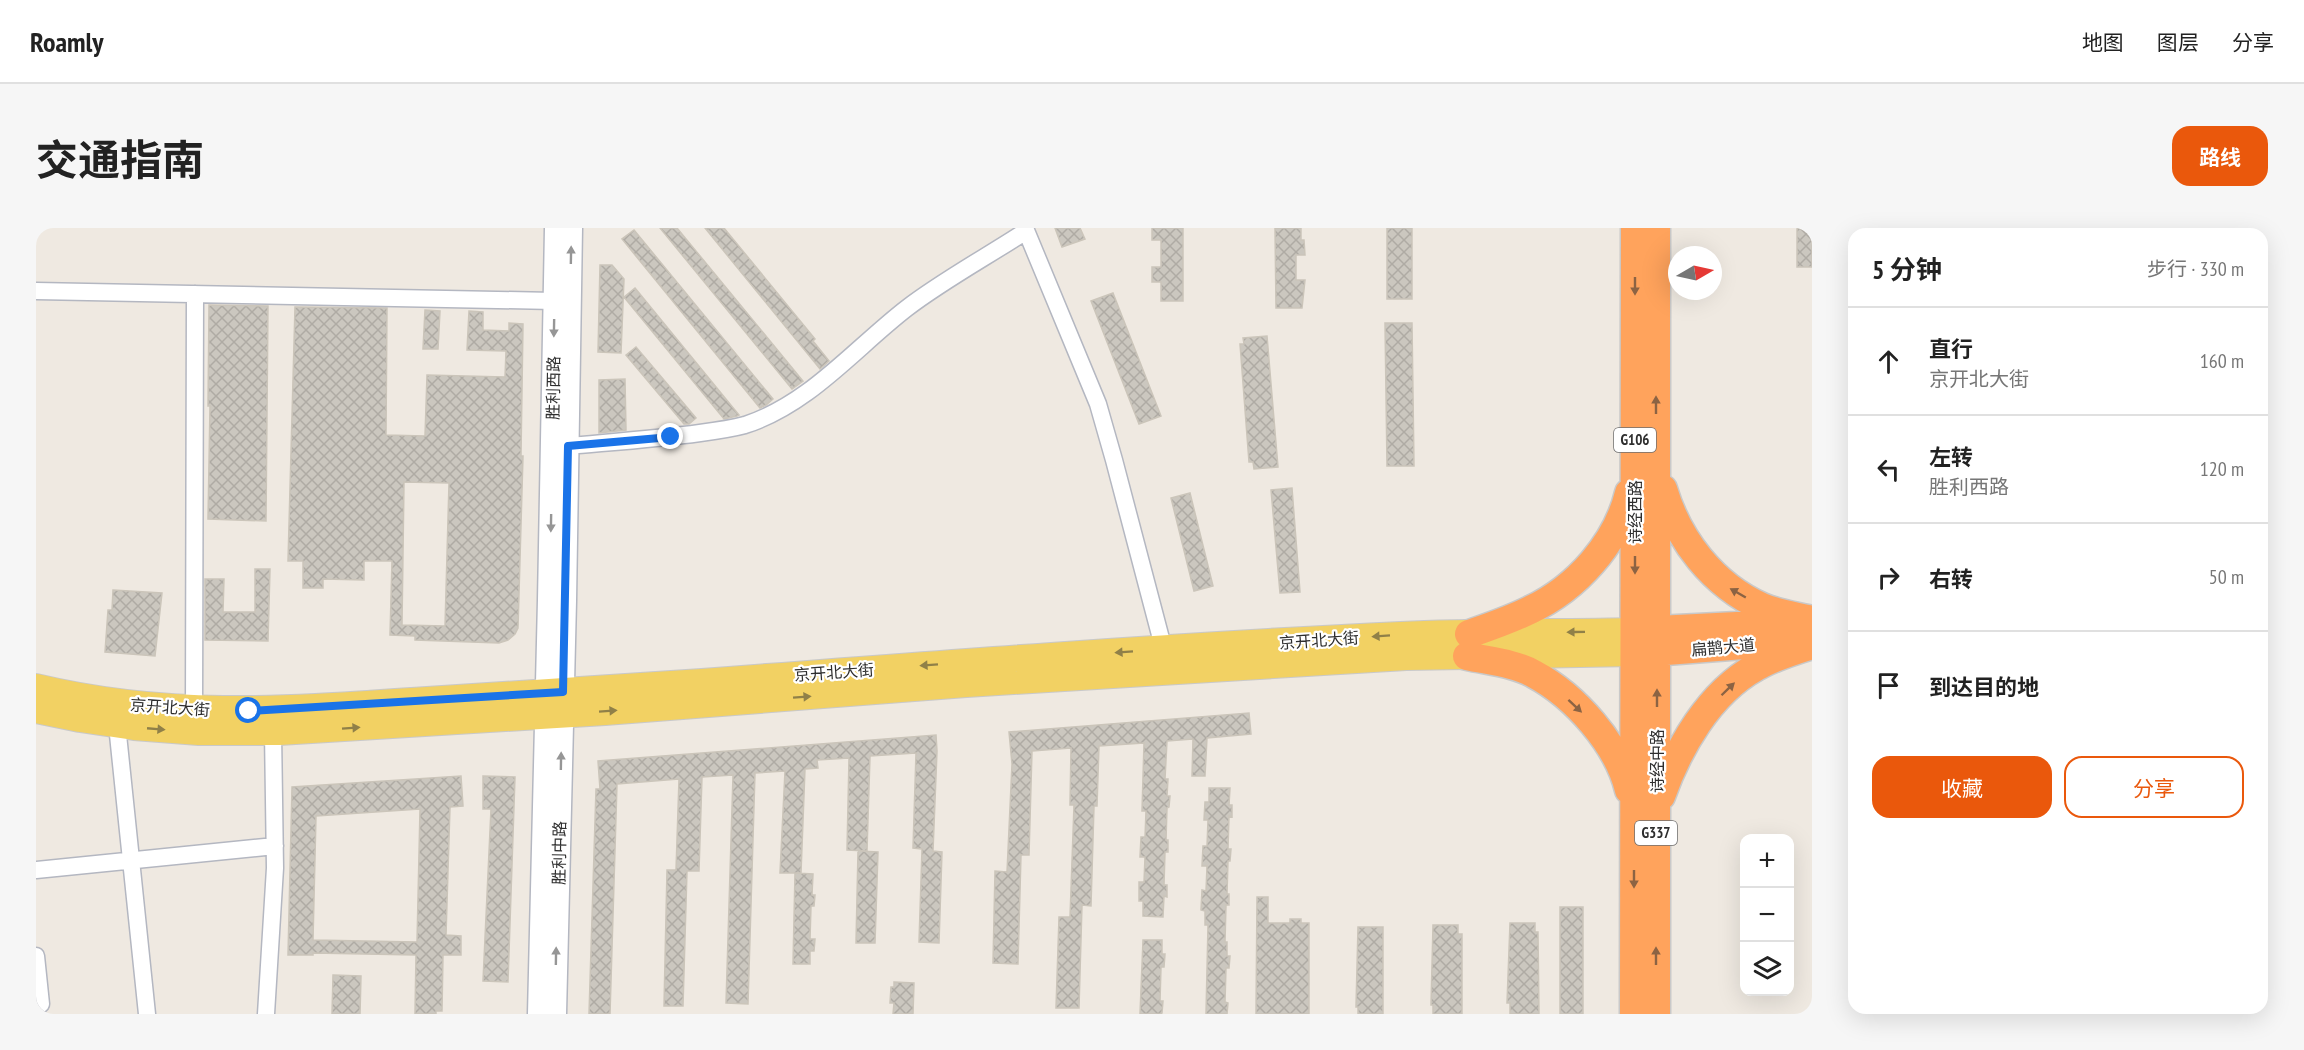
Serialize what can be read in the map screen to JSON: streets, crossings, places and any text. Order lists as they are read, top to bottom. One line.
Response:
{"streets":{"highway":["G106","诗经西路","扁鹊大道","诗经中路","G337"],"main road":["京开北大街"],"street":["胜利西路","胜利中路"]},"crossings":[["胜利西路","京开北大街"],["胜利西路","胜利中路"],["诗经西路","京开北大街"],["诗经西路","扁鹊大道"],["诗经西路","诗经中路"],["京开北大街","扁鹊大道"],["京开北大街","诗经中路"],["京开北大街","胜利中路"],["扁鹊大道","诗经中路"]],"north":"right","page":{"header":"Roamly","nav":["地图","图层","分享"],"title":"交通指南","buttons":["路线",["收藏","分享"]],"heading":["5 分钟","步行 · 330 m"],"list":[["直行","京开北大街","160 m"],["左转","胜利西路","120 m"],["右转","50 m"],"到达目的地"],"map_buttons":["+","−"]}}
